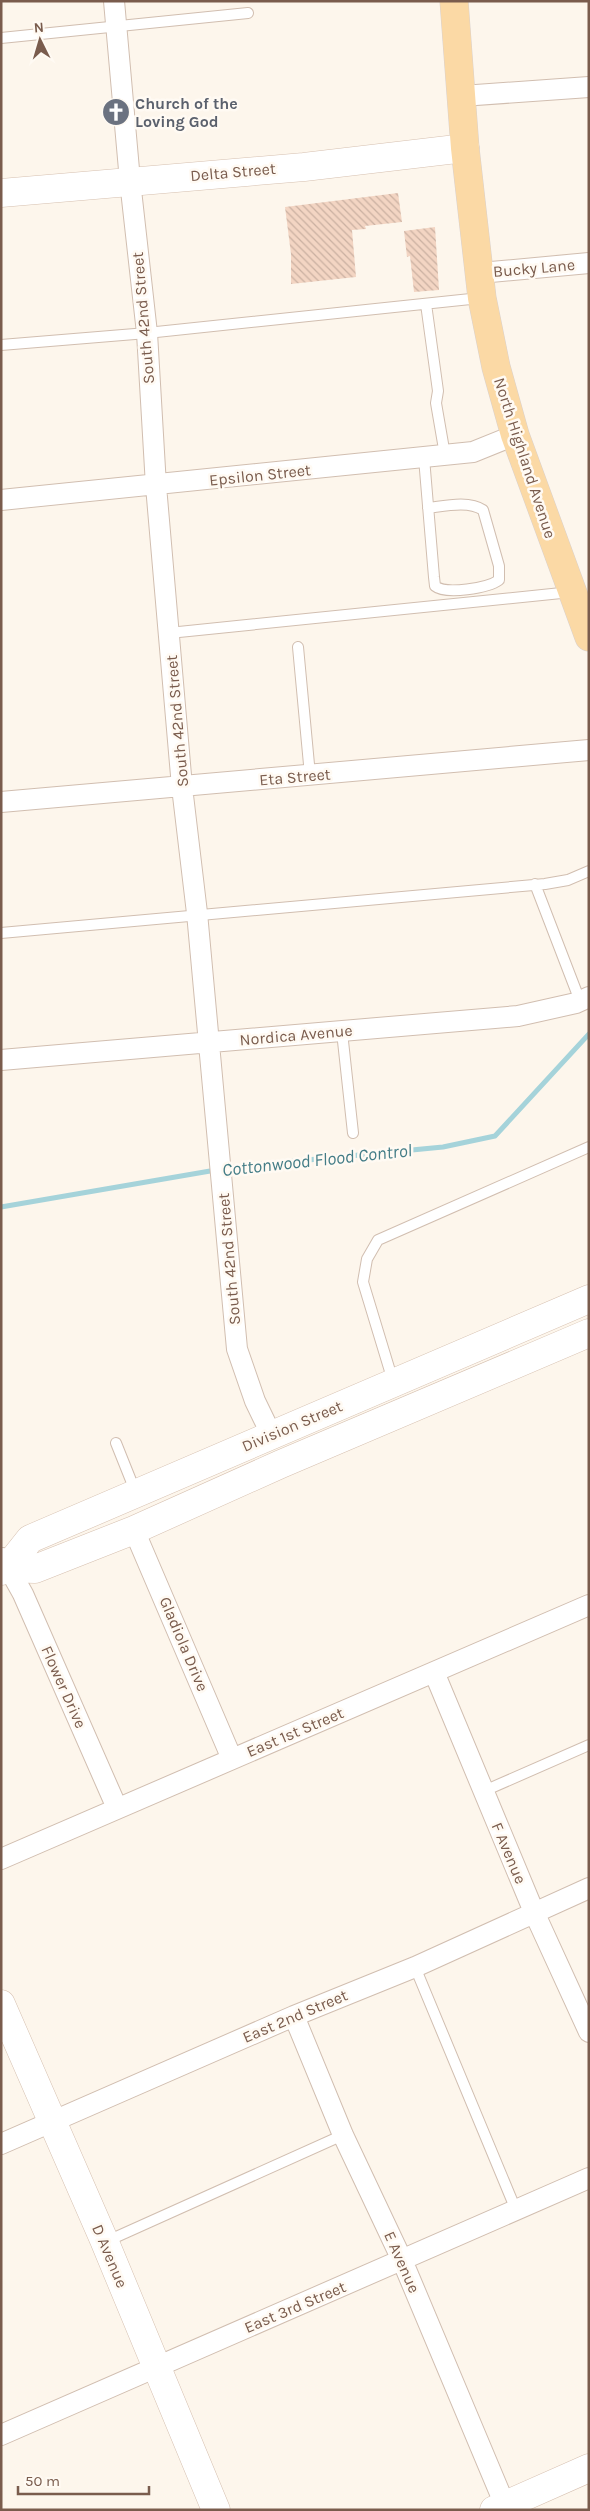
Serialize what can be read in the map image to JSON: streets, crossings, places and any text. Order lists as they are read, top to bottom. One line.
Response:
{"streets":{"main road":["Delta Street","North Highland Avenue","Division Street","D Avenue"],"street":["Bucky Lane","South 42nd Street","Epsilon Street","Eta Street","Nordica Avenue","Gladiola Drive","Flower Drive","East 1st Street","F Avenue","East 2nd Street","E Avenue","East 3rd Street"]},"crossings":[["Delta Street","South 42nd Street"],["Delta Street","North Highland Avenue"],["Bucky Lane","North Highland Avenue"],["South 42nd Street","Epsilon Street"],["South 42nd Street","Eta Street"],["South 42nd Street","Nordica Avenue"],["South 42nd Street","Division Street"],["North Highland Avenue","Epsilon Street"],["Division Street","Gladiola Drive"],["Division Street","Flower Drive"],["Gladiola Drive","East 1st Street"],["Flower Drive","East 1st Street"],["East 1st Street","F Avenue"],["F Avenue","East 2nd Street"],["East 2nd Street","D Avenue"],["East 2nd Street","E Avenue"],["D Avenue","East 3rd Street"],["E Avenue","East 3rd Street"]],"water":["Cottonwood Flood Control"],"places":{"church":["Church of the Loving God"]},"scale_bar":"50 m","north":"top"}
